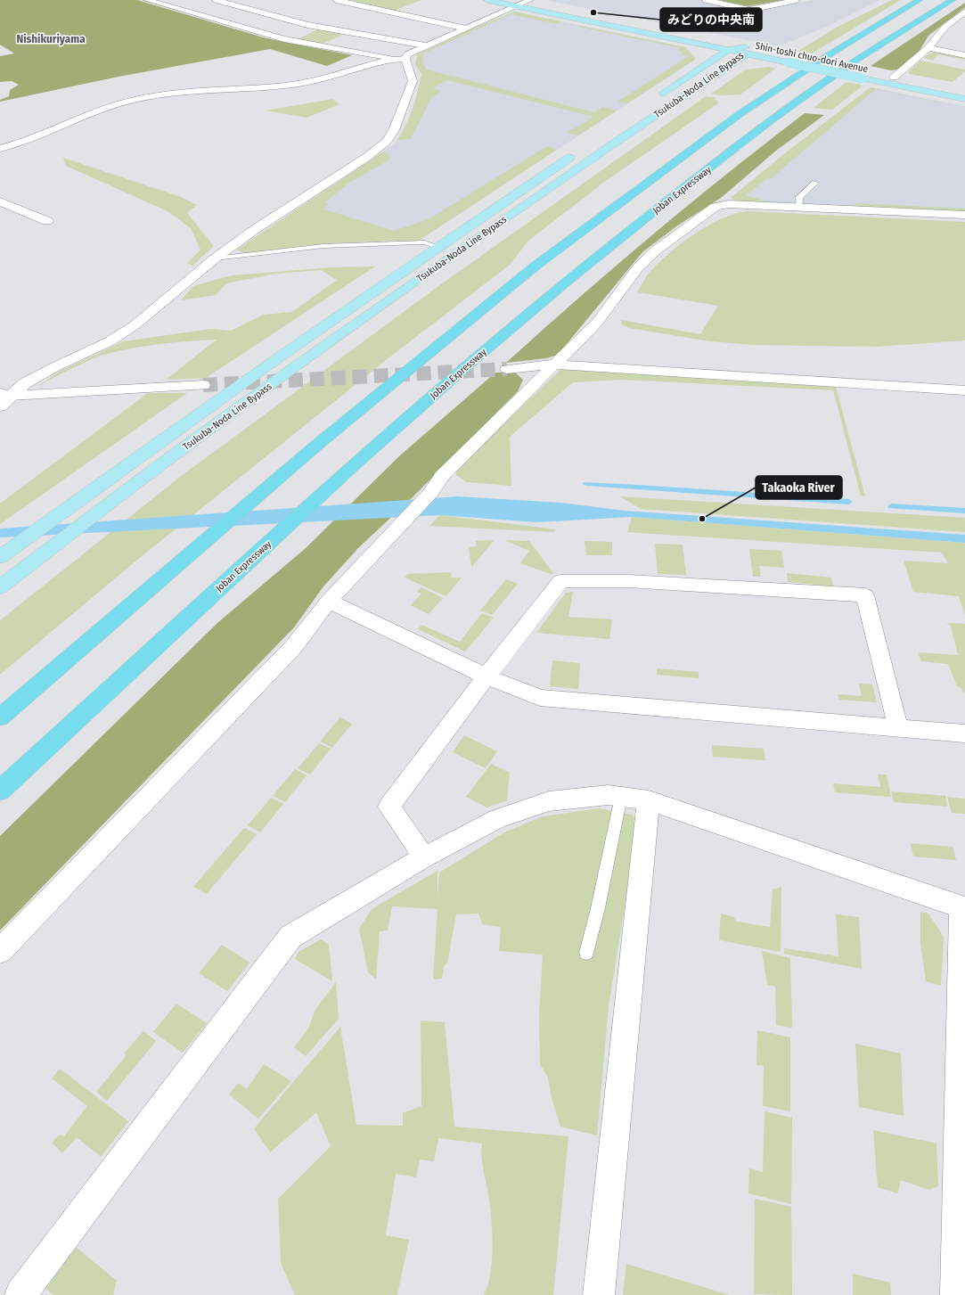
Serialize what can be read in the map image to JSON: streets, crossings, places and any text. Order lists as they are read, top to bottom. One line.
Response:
{"streets":{"highway":["Joban Expressway"],"main road":["Shin-toshi chuo-dori Avenue","Tsukuba-Noda Line Bypass"]},"crossings":[["Shin-toshi chuo-dori Avenue","Tsukuba-Noda Line Bypass"]],"districts":["Nishikuriyama"],"places":["みどりの中央南","Takaoka River"]}
